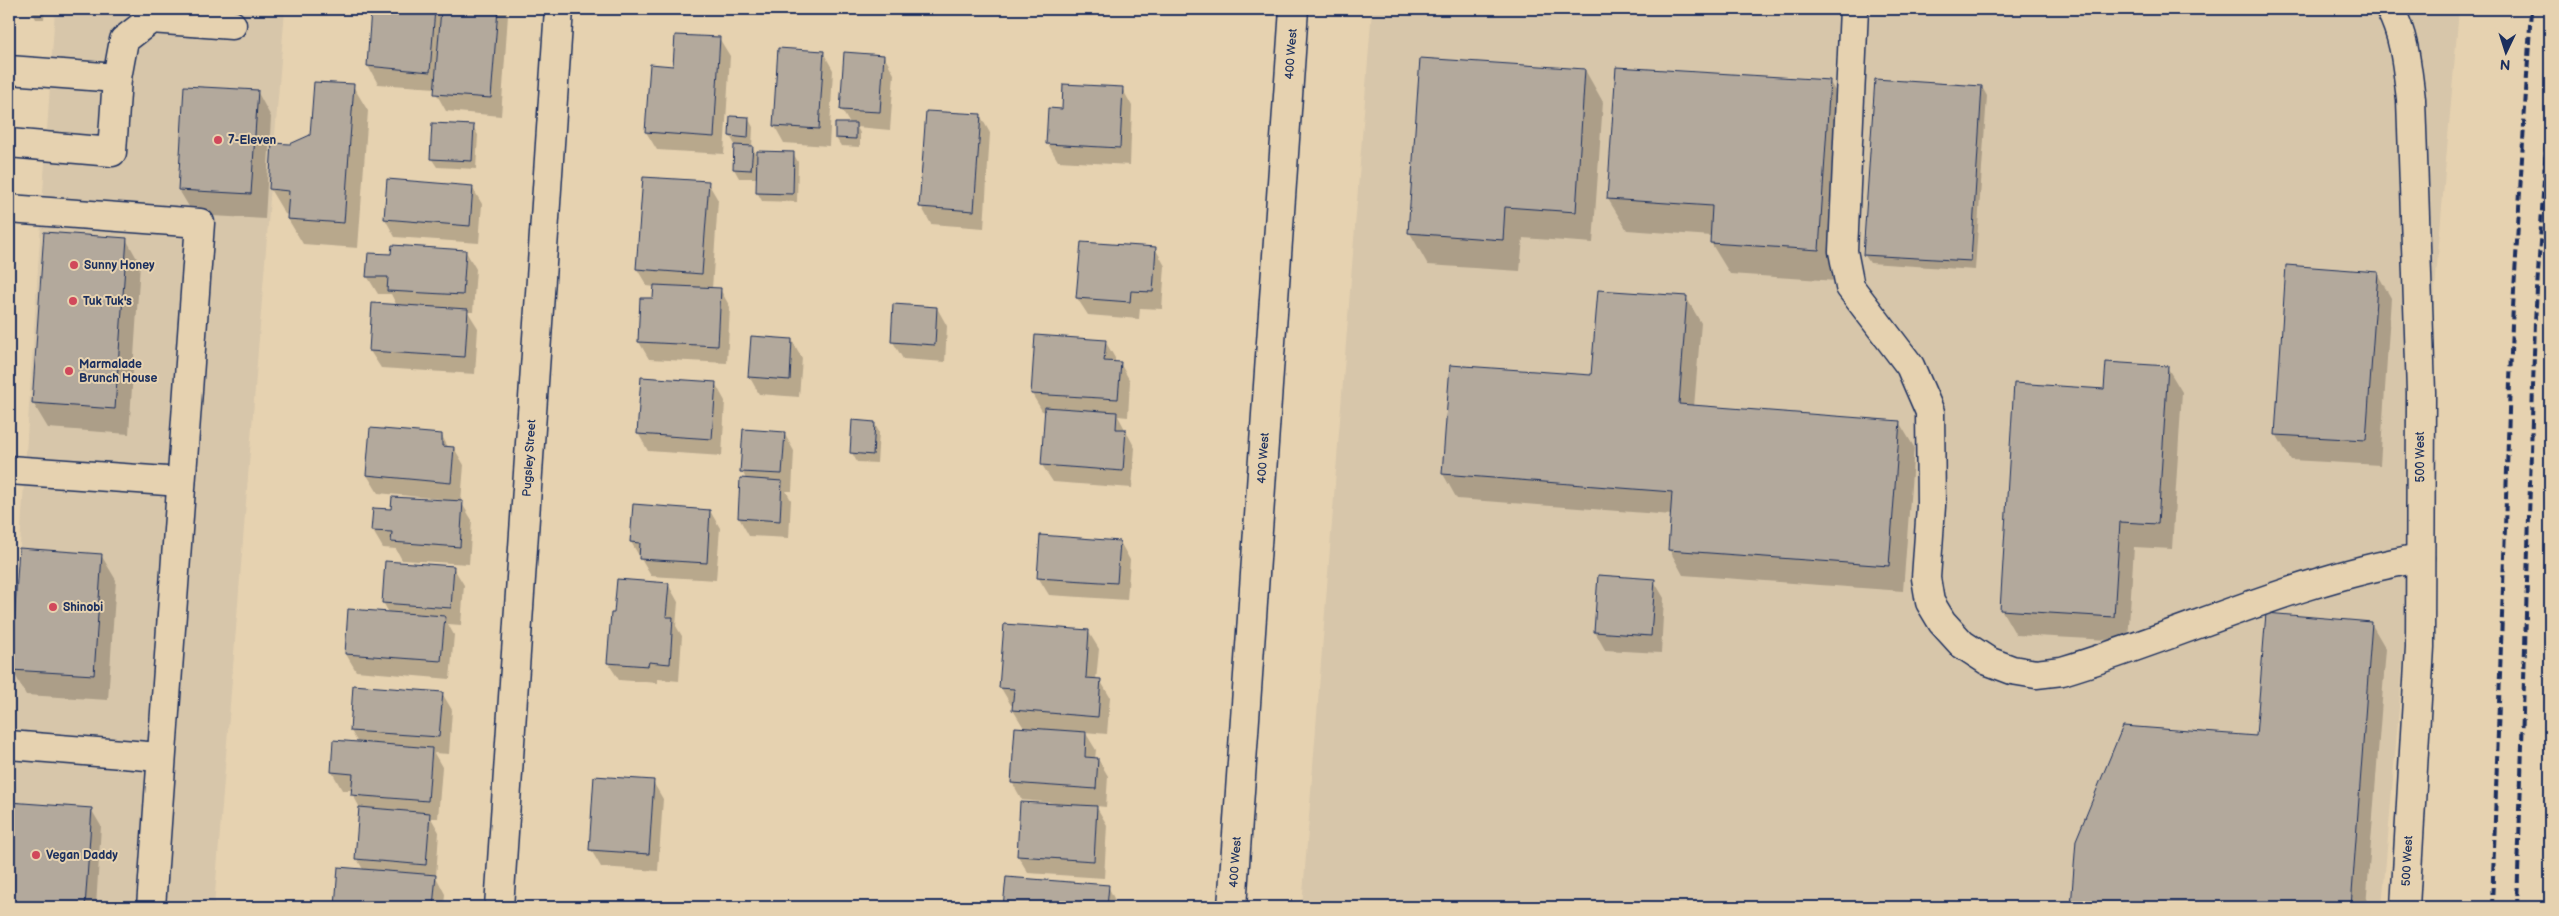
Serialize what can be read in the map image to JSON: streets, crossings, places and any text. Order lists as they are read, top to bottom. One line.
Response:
{"streets":{"street":["400 West","500 West","Pugsley Street"]},"places":["7-Eleven","Sunny Honey","Tuk Tuk's","Marmalade Brunch House","Shinobi","Vegan Daddy"],"north":"bottom"}
